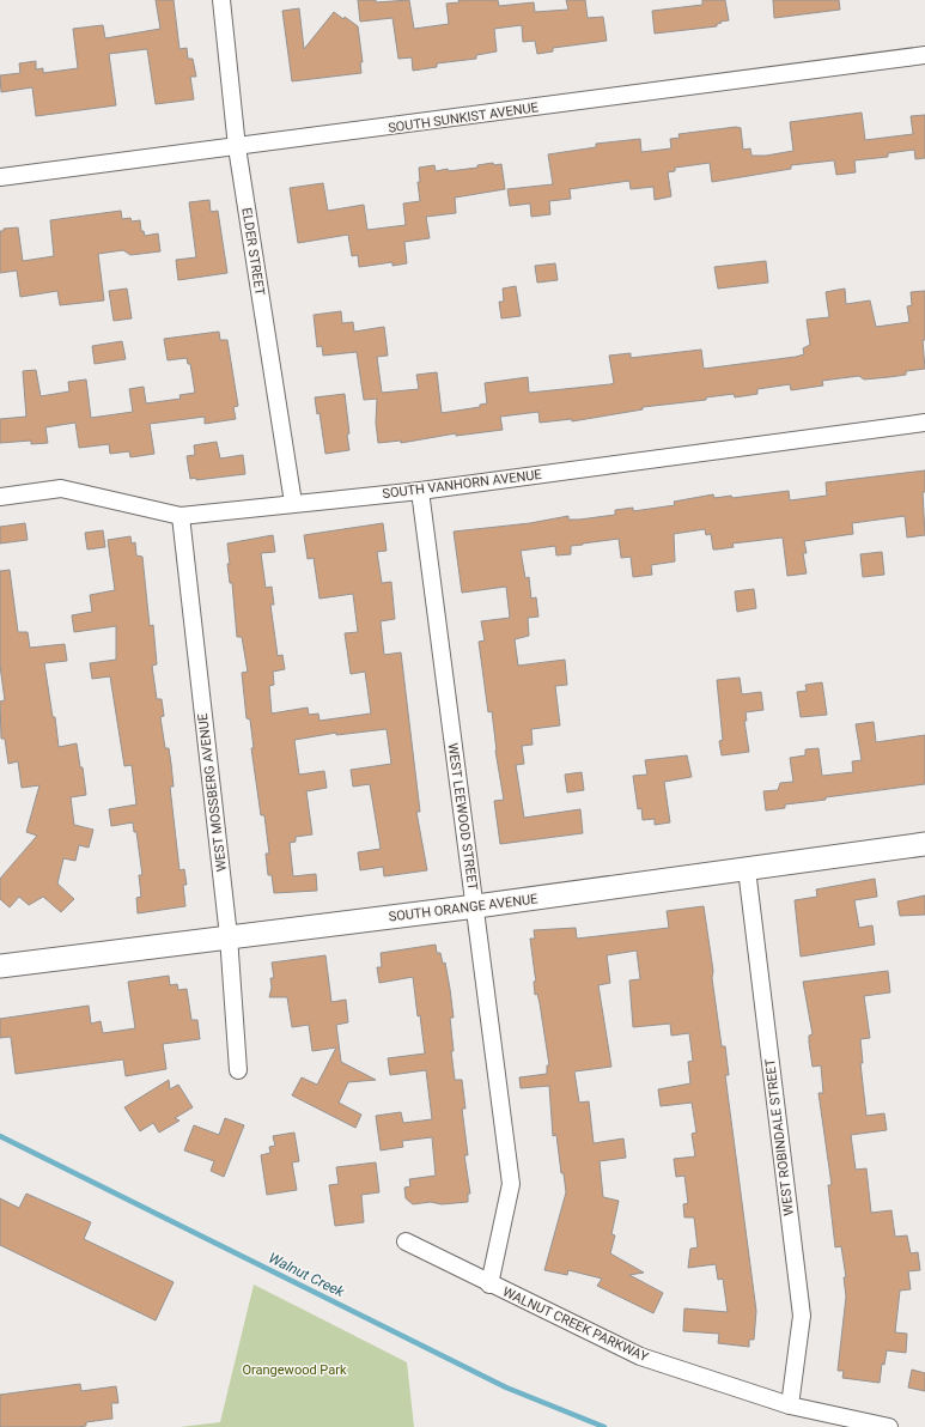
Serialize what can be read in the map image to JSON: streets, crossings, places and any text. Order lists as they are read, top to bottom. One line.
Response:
{"streets":{"street":["SOUTH SUNKIST AVENUE","ELDER STREET","SOUTH VANHORN AVENUE","WEST MOSSBERG AVENUE","WEST LEEWOOD STREET","SOUTH ORANGE AVENUE","WEST ROBINDALE STREET","WALNUT CREEK PARKWAY"]},"crossings":[["SOUTH SUNKIST AVENUE","ELDER STREET"],["ELDER STREET","SOUTH VANHORN AVENUE"],["SOUTH VANHORN AVENUE","WEST MOSSBERG AVENUE"],["SOUTH VANHORN AVENUE","WEST LEEWOOD STREET"],["WEST MOSSBERG AVENUE","SOUTH ORANGE AVENUE"],["WEST LEEWOOD STREET","SOUTH ORANGE AVENUE"],["WEST LEEWOOD STREET","WALNUT CREEK PARKWAY"],["SOUTH ORANGE AVENUE","WEST ROBINDALE STREET"],["WEST ROBINDALE STREET","WALNUT CREEK PARKWAY"]],"water":["Walnut Creek"],"parks":["Orangewood Park"]}
